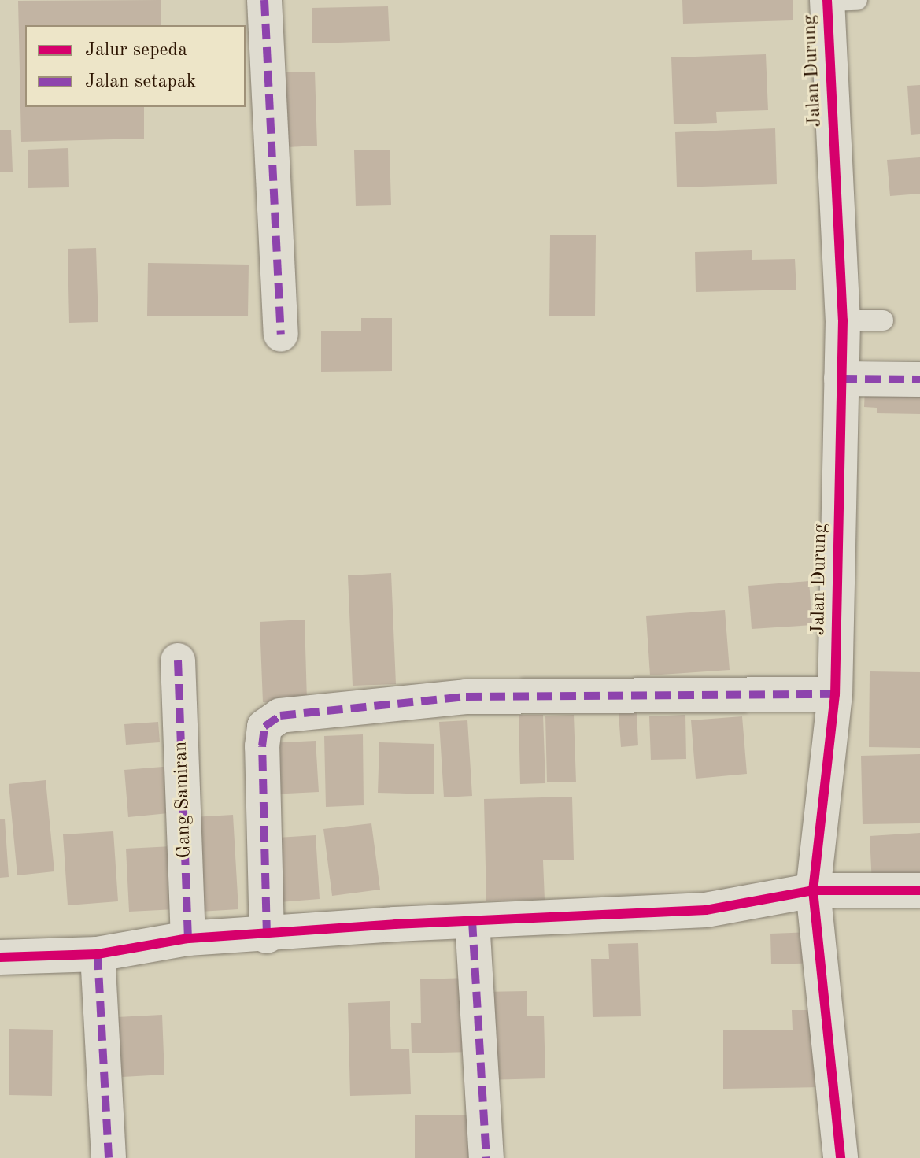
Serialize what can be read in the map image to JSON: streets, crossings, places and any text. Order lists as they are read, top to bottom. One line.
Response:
{"streets":{"street":["Jalan Durung","Gang Samiran"]},"legend":["Jalur sepeda","Jalan setapak"]}
